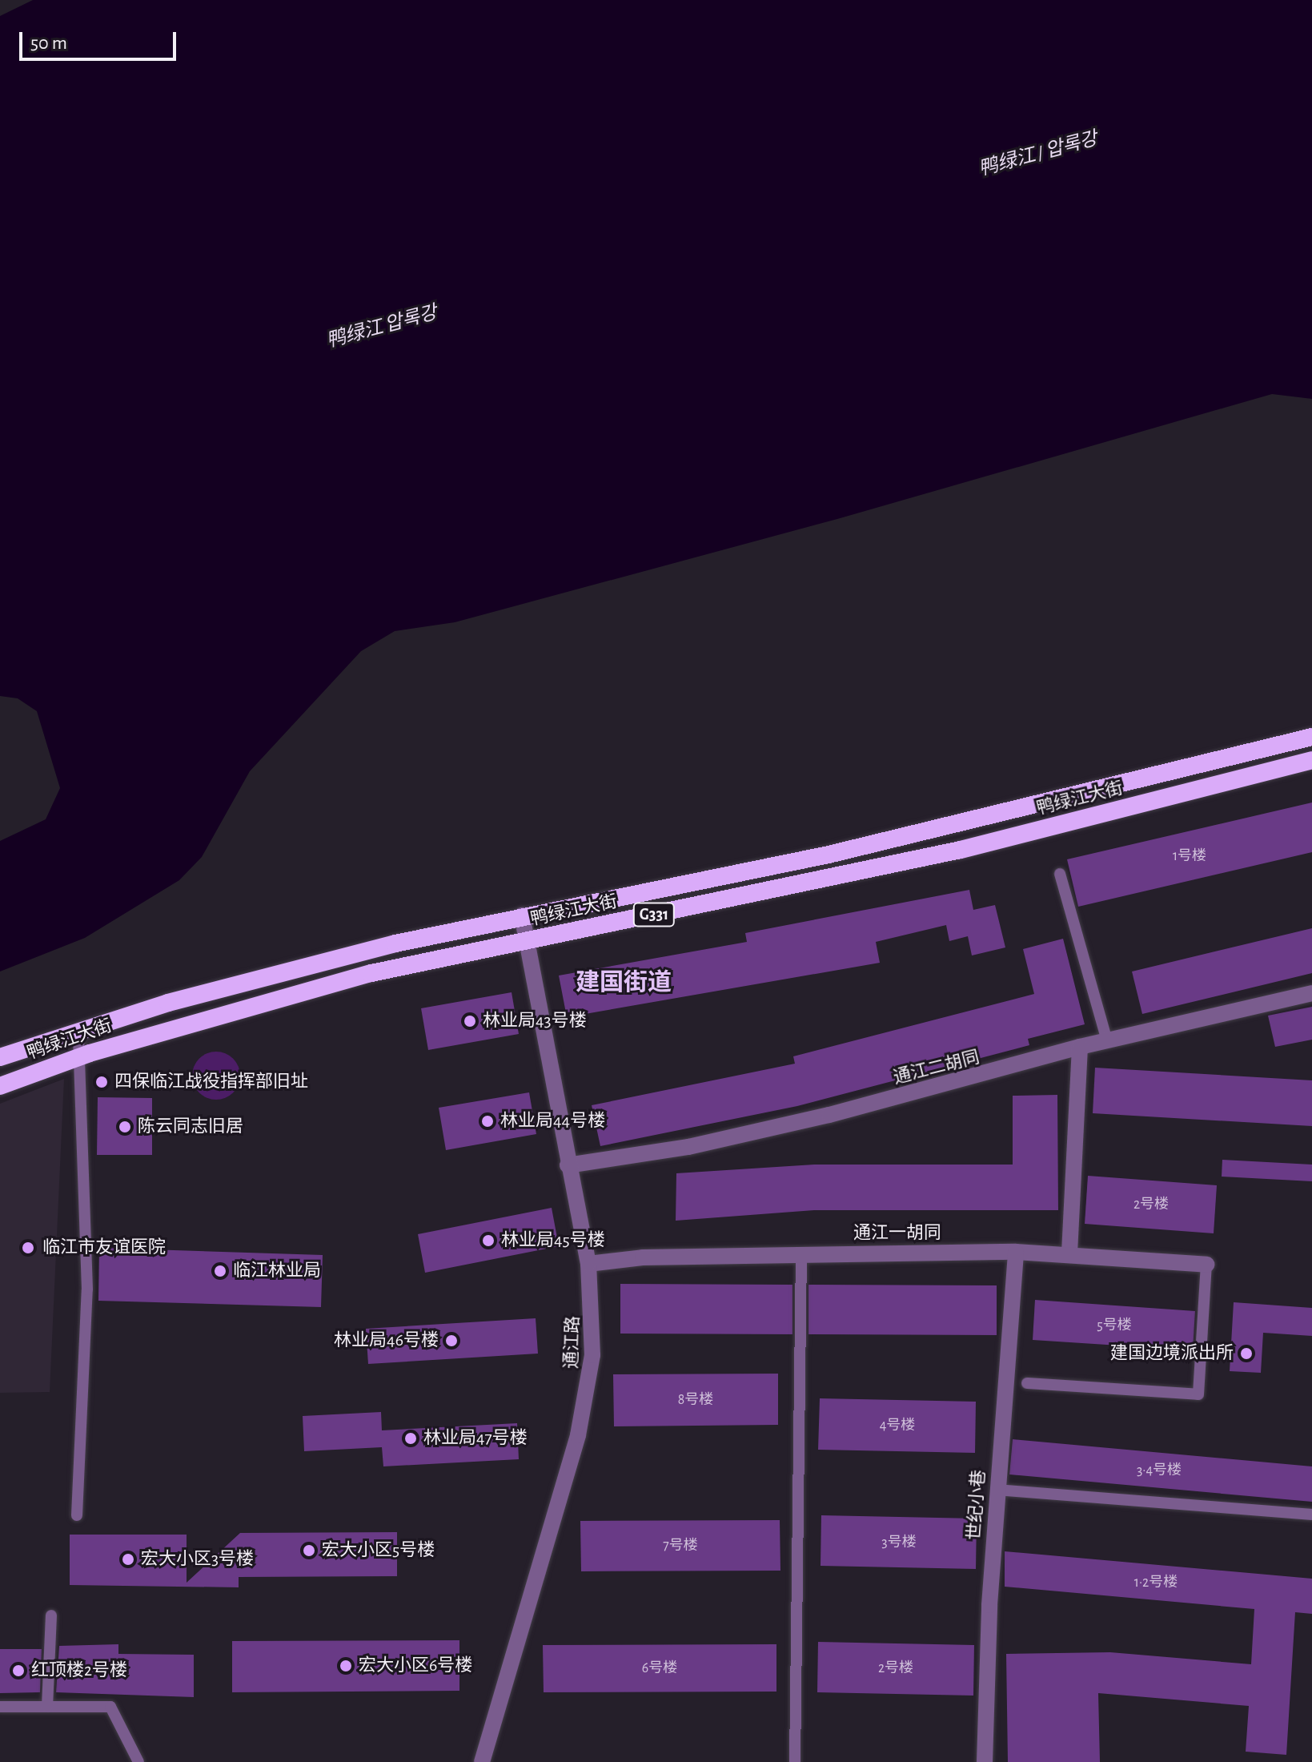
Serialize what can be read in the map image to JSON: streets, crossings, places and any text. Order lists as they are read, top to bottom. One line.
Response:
{"streets":{"highway":["鸭绿江大街","G331"],"street":["通江二胡同","通江一胡同","通江路","世纪小巷"]},"crossings":[["鸭绿江大街","通江路"],["通江二胡同","通江路"],["通江一胡同","通江路"],["通江一胡同","世纪小巷"]],"districts":["建国街道"],"water":["鸭绿江 / 압록강","鸭绿江 압록강"],"places":["林业局43号楼","四保临江战役指挥部旧址","林业局44号楼","陈云同志旧居","林业局45号楼","临江市友谊医院","临江林业局","林业局46号楼","建国边境派出所","林业局47号楼","宏大小区5号楼","宏大小区3号楼","宏大小区6号楼","红顶楼2号楼"],"house_numbers":["1号楼","2号楼","5号楼","8号楼","4号楼","3·4号楼","3号楼","7号楼","1·2号楼","6号楼","2号楼"],"scale_bar":"50 m"}
